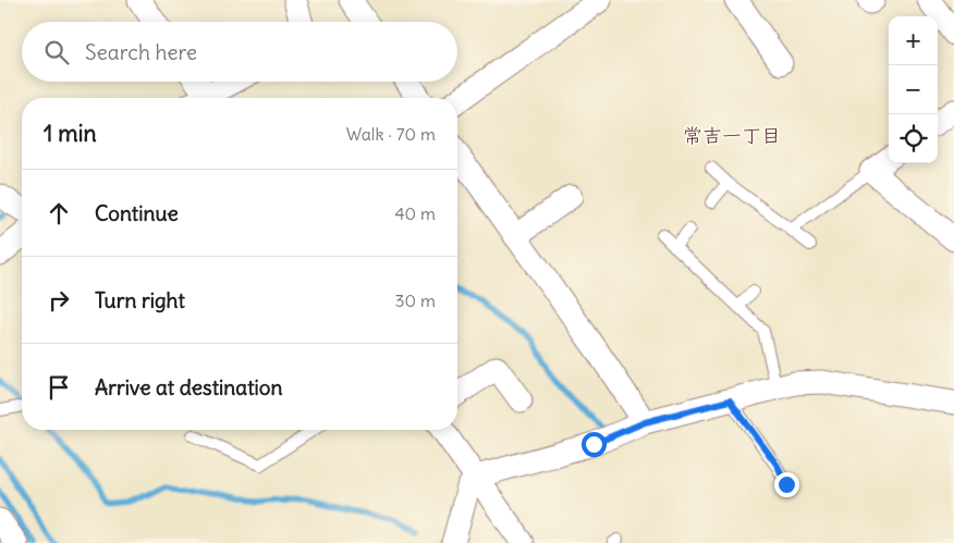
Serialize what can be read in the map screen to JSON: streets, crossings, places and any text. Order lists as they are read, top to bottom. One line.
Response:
{"districts":["常吉一丁目"],"page":{"map_buttons":["+","−"],"search":"Search here","heading":["1 min","Walk · 70 m"],"list":[["Continue","40 m"],["Turn right","30 m"],"Arrive at destination"]}}
